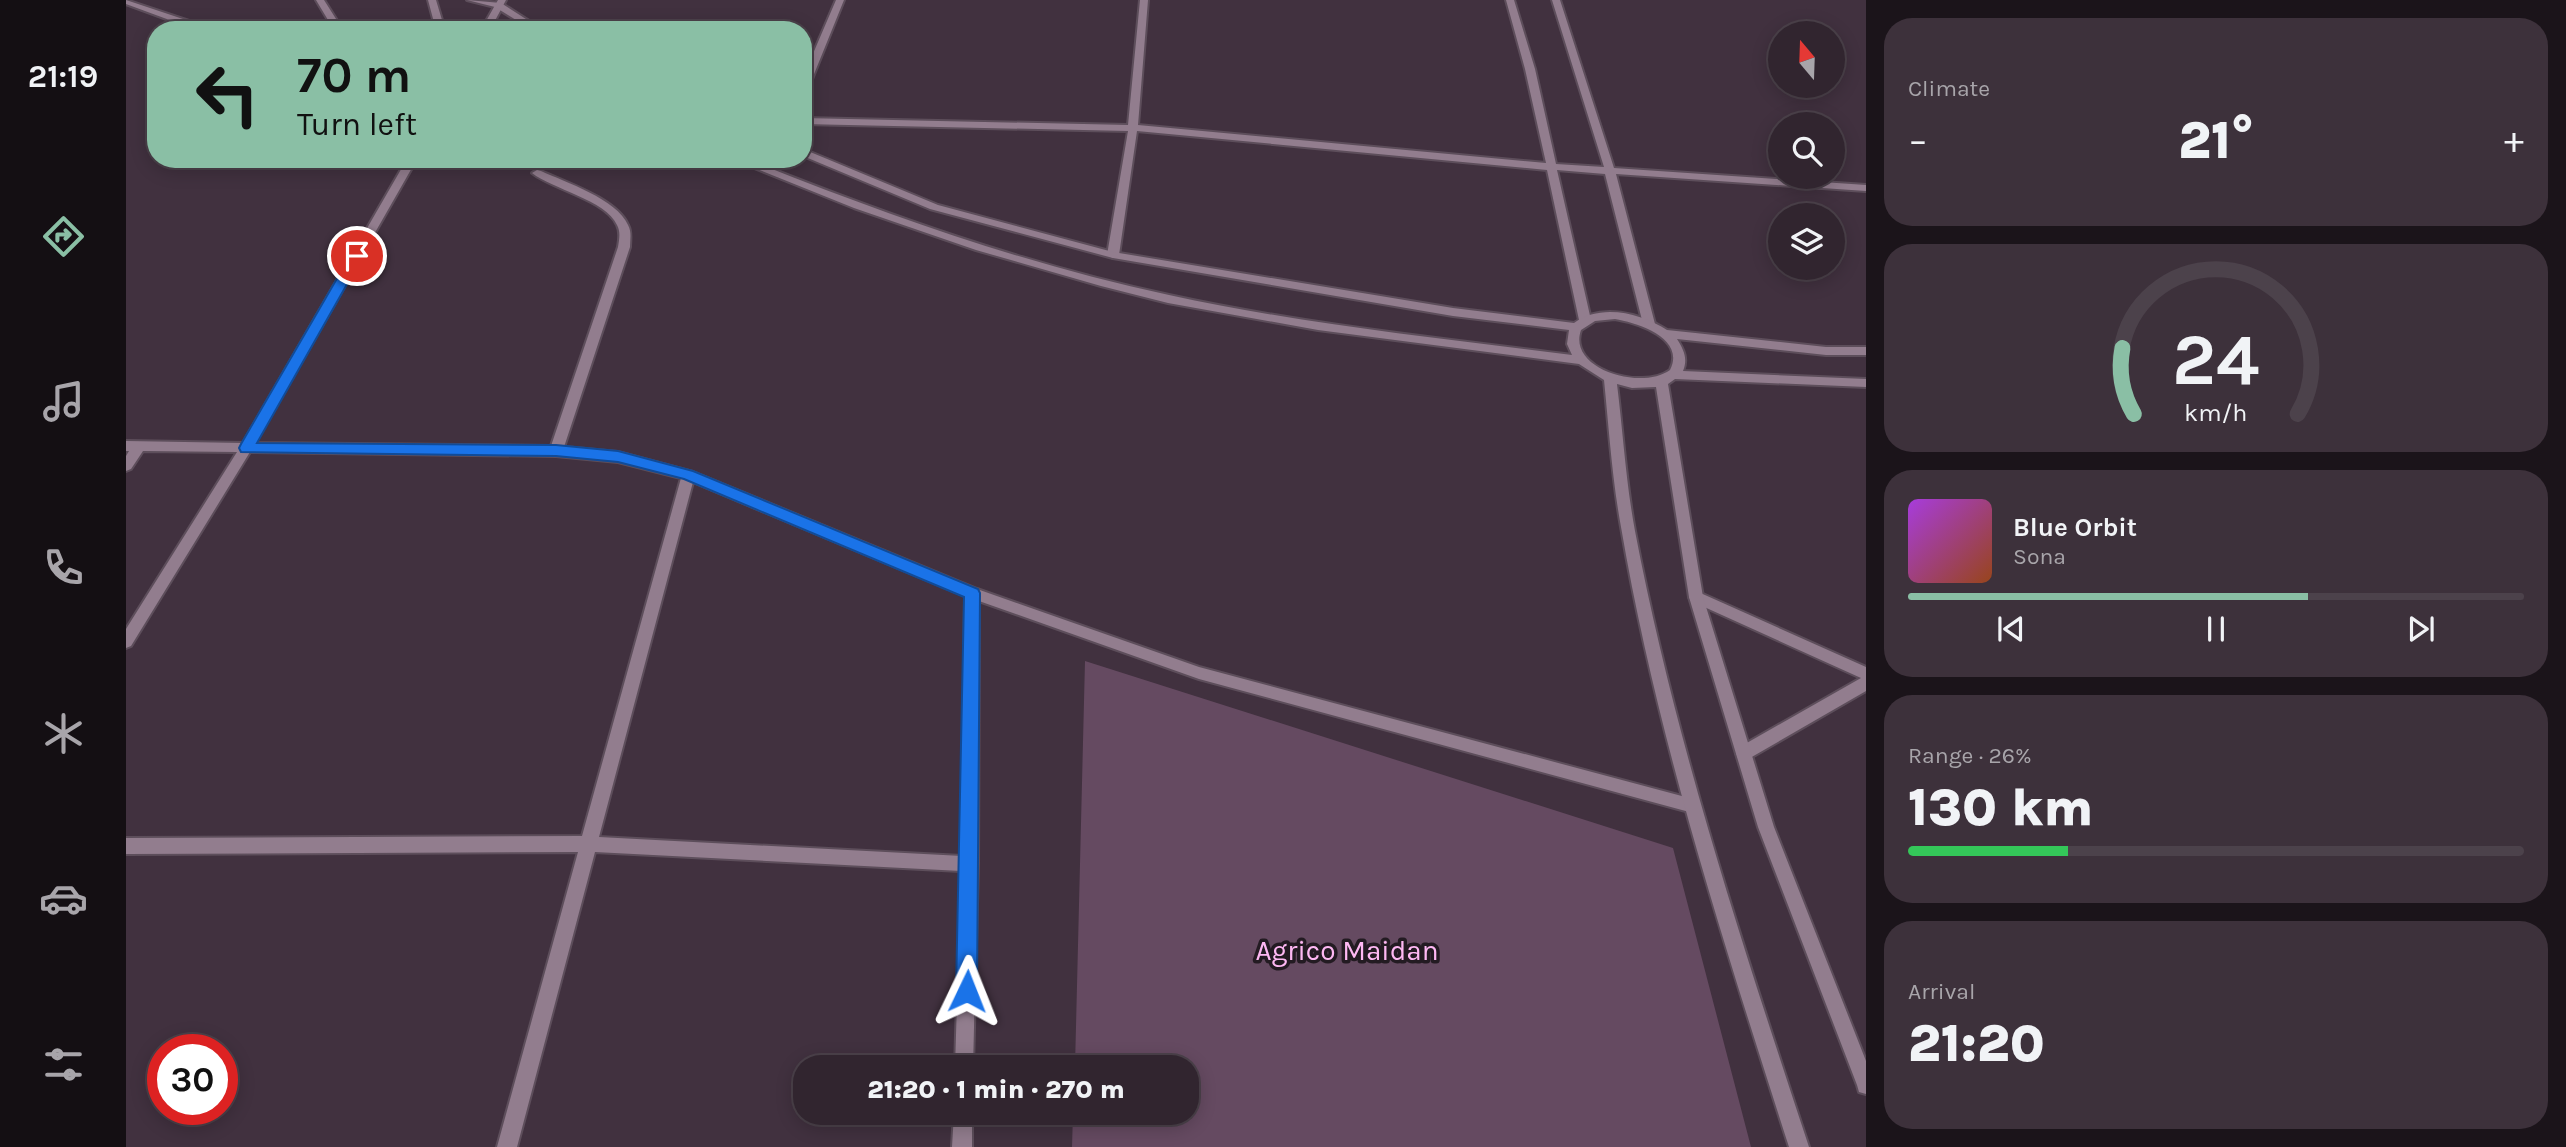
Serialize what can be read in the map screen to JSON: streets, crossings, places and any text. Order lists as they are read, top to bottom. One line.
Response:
{"parks":["Agrico Maidan"],"north":"top","page":{"tabs":"21:19","tile":["Climate",["Range · 26%","130 km"],["Arrival","21:20"]],"turn":["70 m","Turn left"],"heat":["−","21°","+"],"song":["Blue Orbit","Sona"],"limit":"30","trip":"21:20 · 1 min · 270 m","gauge":["24","km/h"]}}
